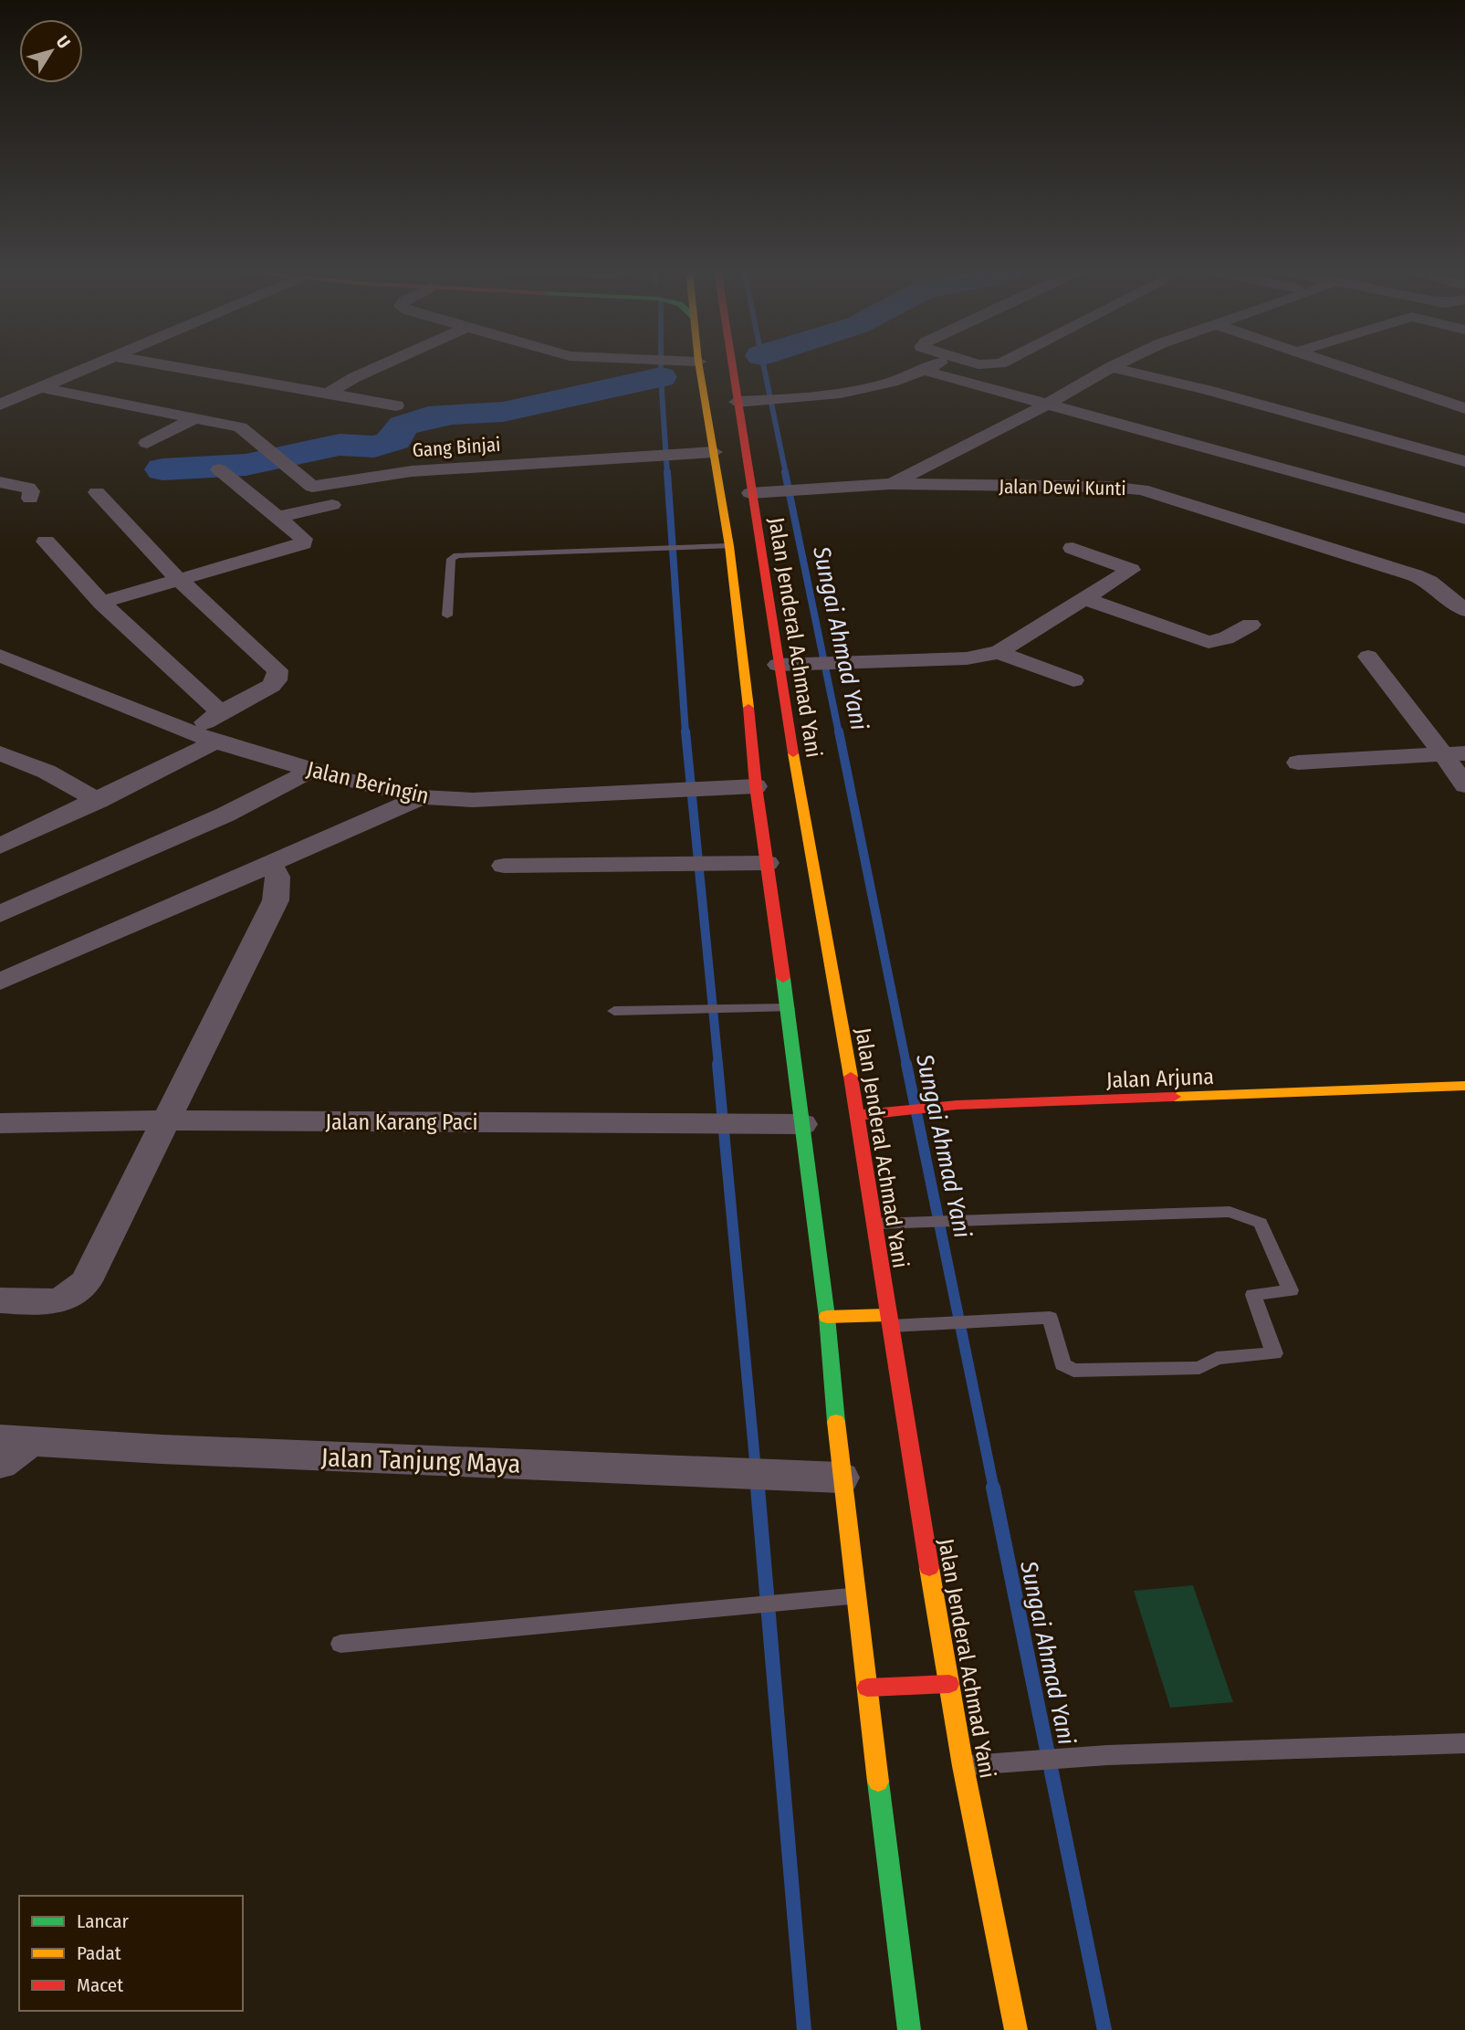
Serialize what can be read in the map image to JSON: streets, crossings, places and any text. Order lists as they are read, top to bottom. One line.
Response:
{"streets":{"main road":["Jalan Jenderal Achmad Yani","Jalan Arjuna"],"street":["Gang Binjai","Jalan Dewi Kunti","Jalan Beringin","Jalan Karang Paci","Jalan Tanjung Maya"]},"crossings":[["Gang Binjai","Jalan Jenderal Achmad Yani"],["Jalan Dewi Kunti","Jalan Jenderal Achmad Yani"],["Jalan Jenderal Achmad Yani","Jalan Beringin"],["Jalan Jenderal Achmad Yani","Jalan Arjuna"],["Jalan Jenderal Achmad Yani","Jalan Karang Paci"],["Jalan Jenderal Achmad Yani","Jalan Tanjung Maya"]],"water":["Sungai Ahmad Yani"],"legend":["Lancar","Padat","Macet"],"north":"top right"}
